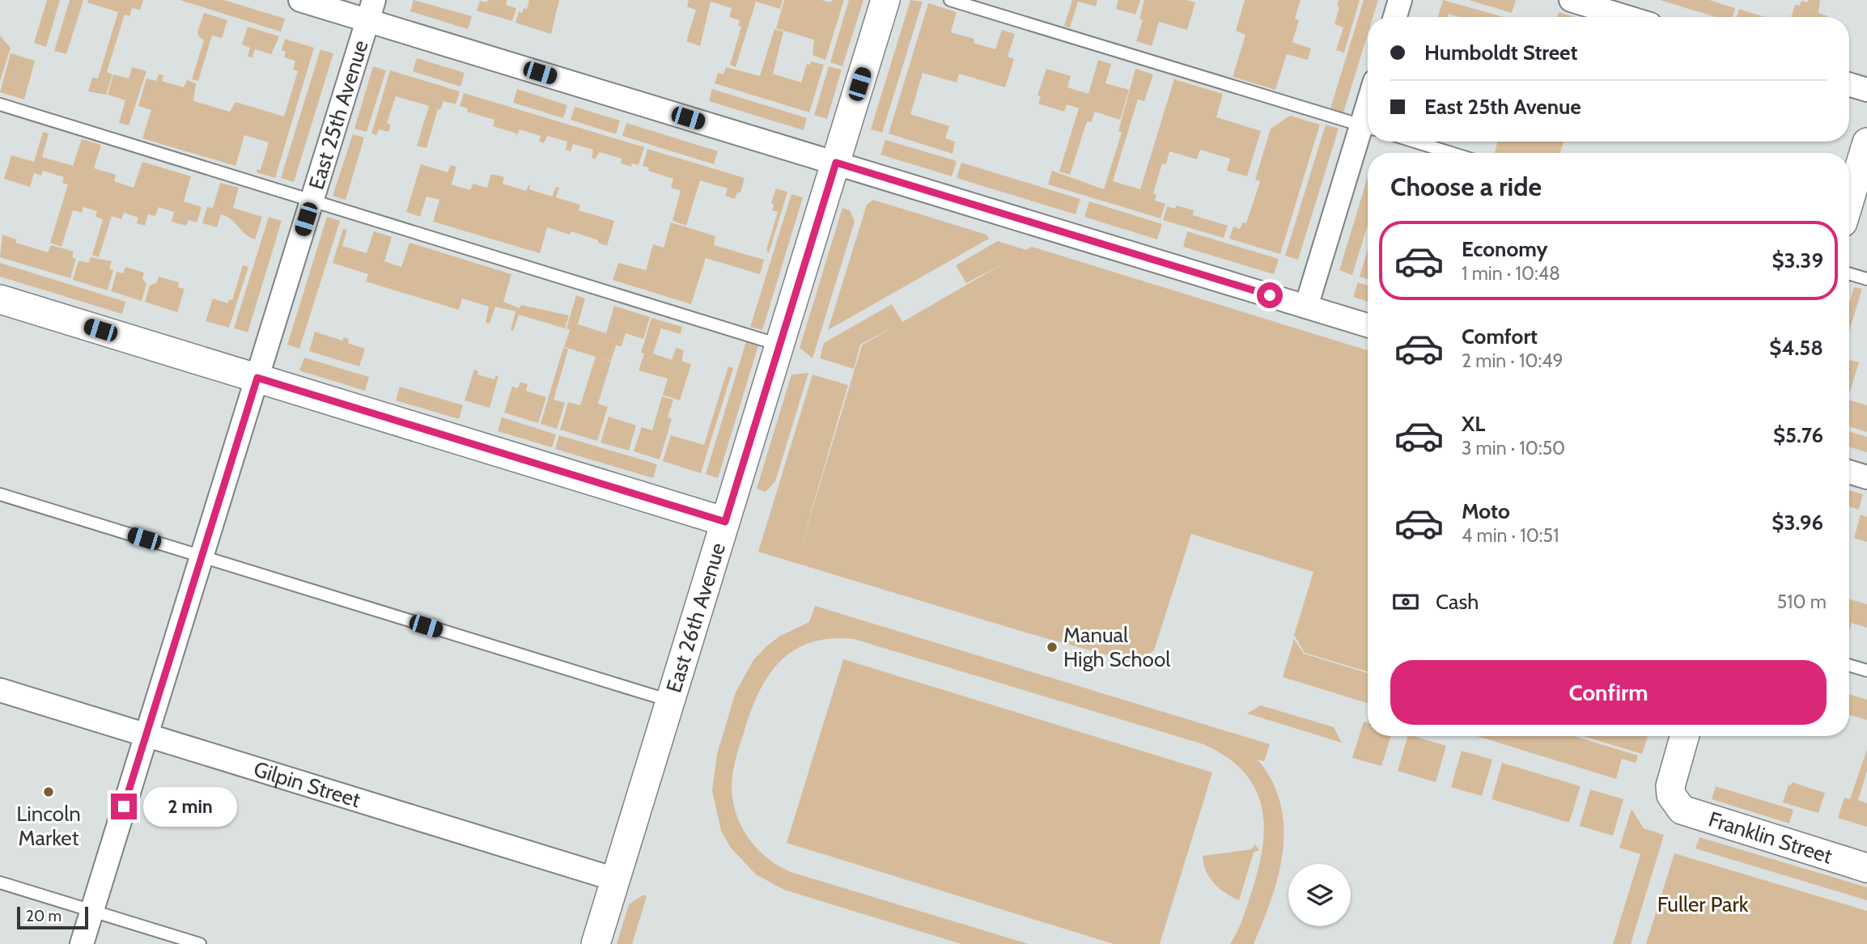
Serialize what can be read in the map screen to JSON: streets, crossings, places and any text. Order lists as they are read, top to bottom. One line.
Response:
{"streets":{"street":["East 25th Avenue","East 26th Avenue","Gilpin Street","Franklin Street"]},"crossings":[["East 25th Avenue","Gilpin Street"],["East 26th Avenue","Gilpin Street"]],"parks":["Fuller Park"],"places":["Manual High School","Lincoln Market"],"scale_bar":"20 m","page":{"banner":["Humboldt Street","East 25th Avenue"],"heading":"Choose a ride","list":[{"name":"Economy","note":"1 min · 10:48","value":"$3.39"},{"name":"Comfort","note":"2 min · 10:49","value":"$4.58"},{"name":"XL","note":"3 min · 10:50","value":"$5.76"},{"name":"Moto","note":"4 min · 10:51","value":"$3.96"}],"pay":["Cash","510 m"],"buttons":"Confirm","bubble":"2 min","scale":"20 m"}}
